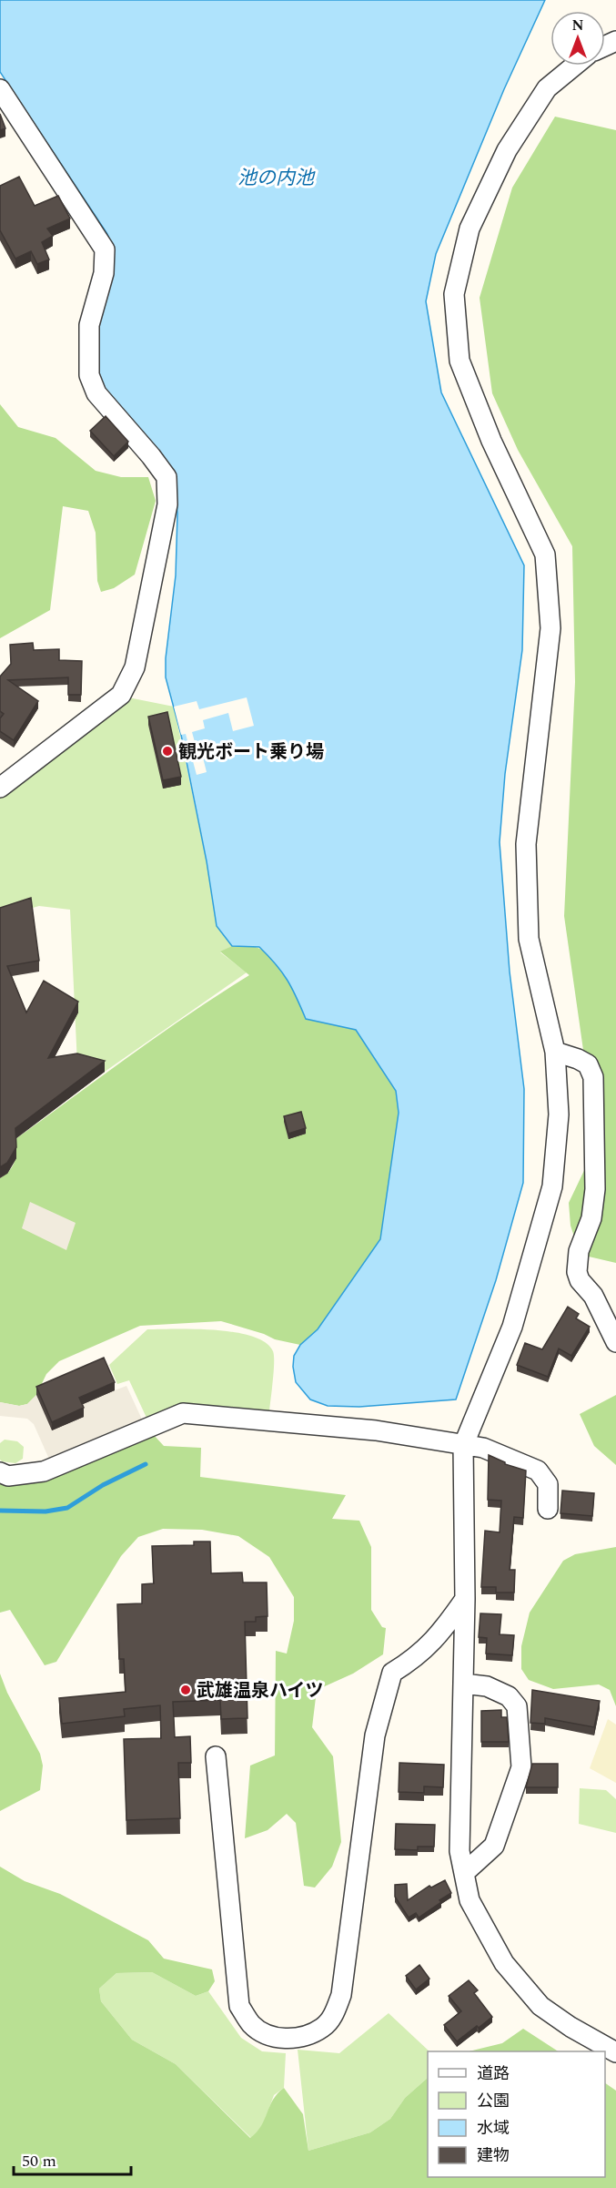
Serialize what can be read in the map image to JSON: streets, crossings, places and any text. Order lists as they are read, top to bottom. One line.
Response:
{"water":["池の内池"],"places":["観光ボート乗り場","武雄温泉ハイツ"],"legend":["道路","公園","水域","建物"],"scale_bar":"50 m","north":"top"}
